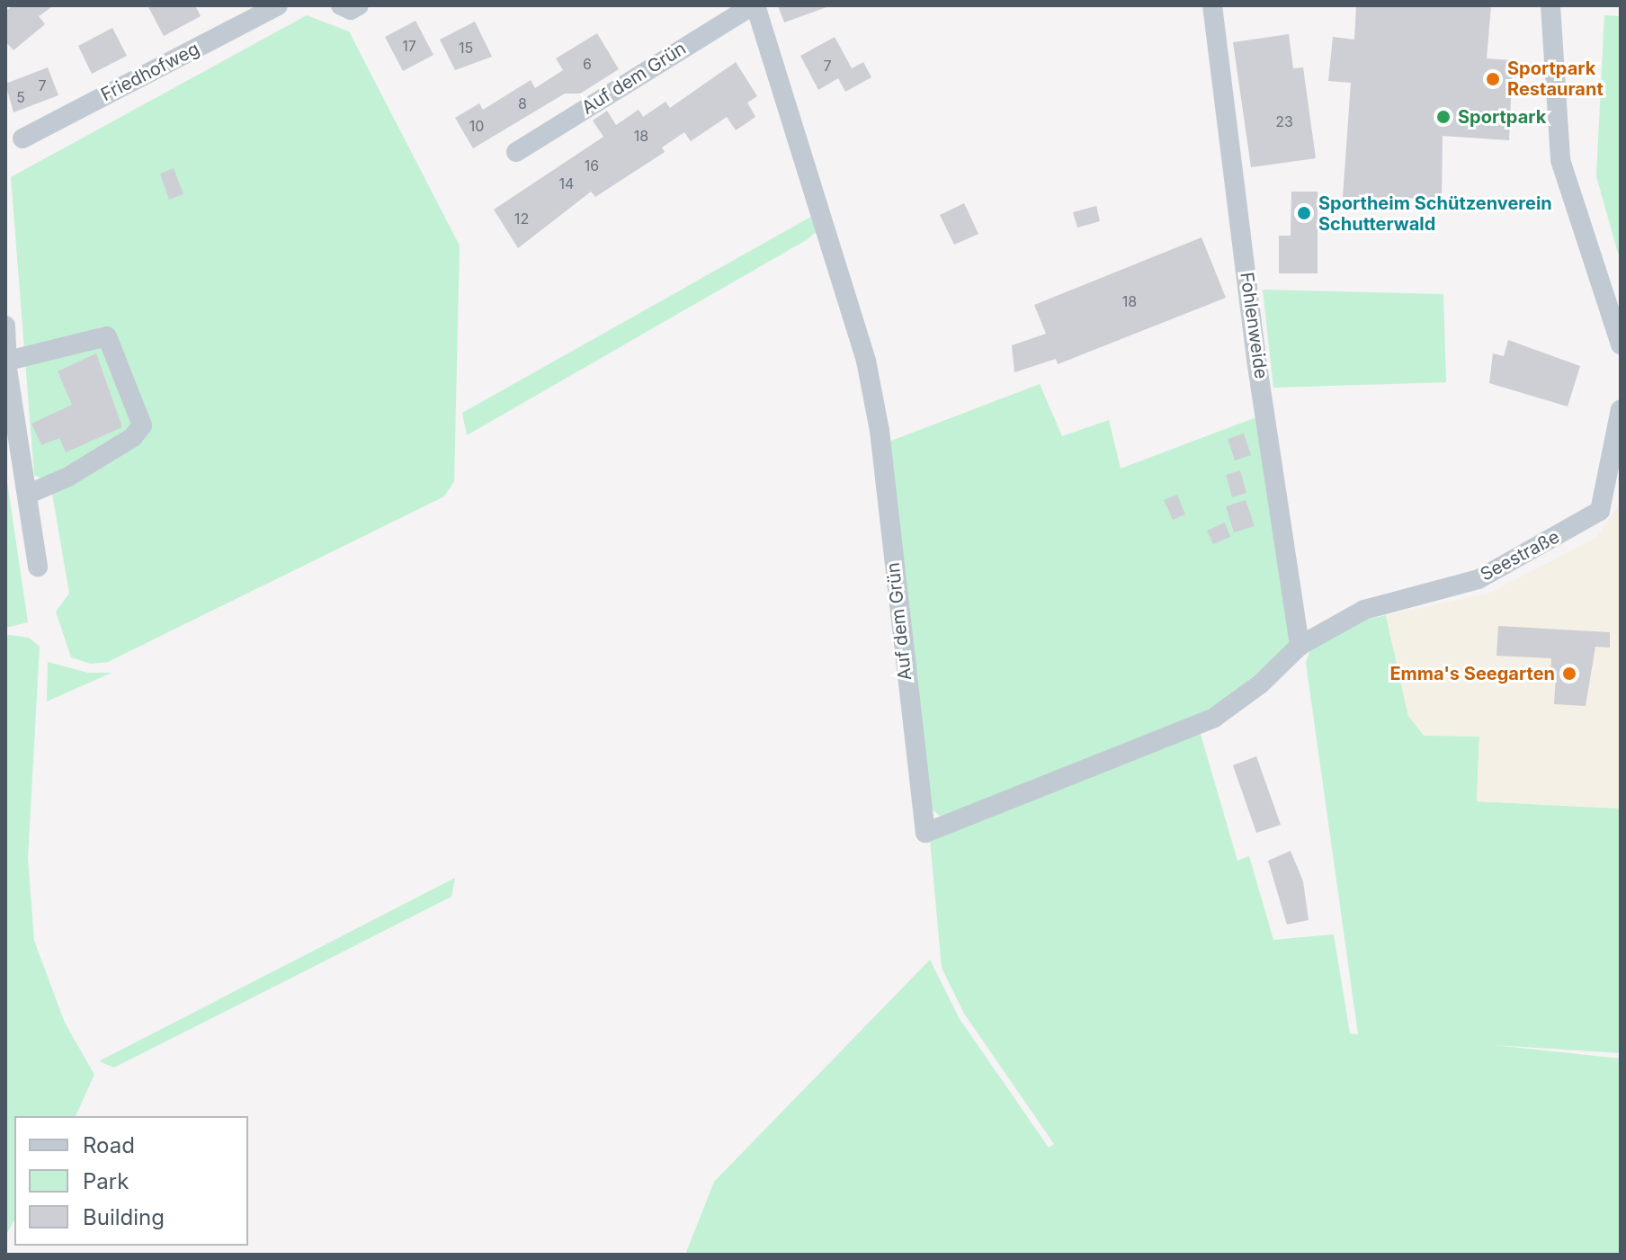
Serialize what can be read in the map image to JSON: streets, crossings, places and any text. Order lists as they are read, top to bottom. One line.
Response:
{"streets":{"street":["Friedhofweg","Auf dem Grün","Fohlenweide","Seestraße"]},"crossings":[["Auf dem Grün","Fohlenweide"],["Auf dem Grün","Seestraße"],["Fohlenweide","Seestraße"]],"places":["Sportpark Restaurant","Sportpark","Sportheim Schützenverein Schutterwald","Emma's Seegarten"],"house_numbers":["17","15","6","7","7","5","8","23","10","18","16","14","12","18"],"legend":["Road","Park","Building"]}
